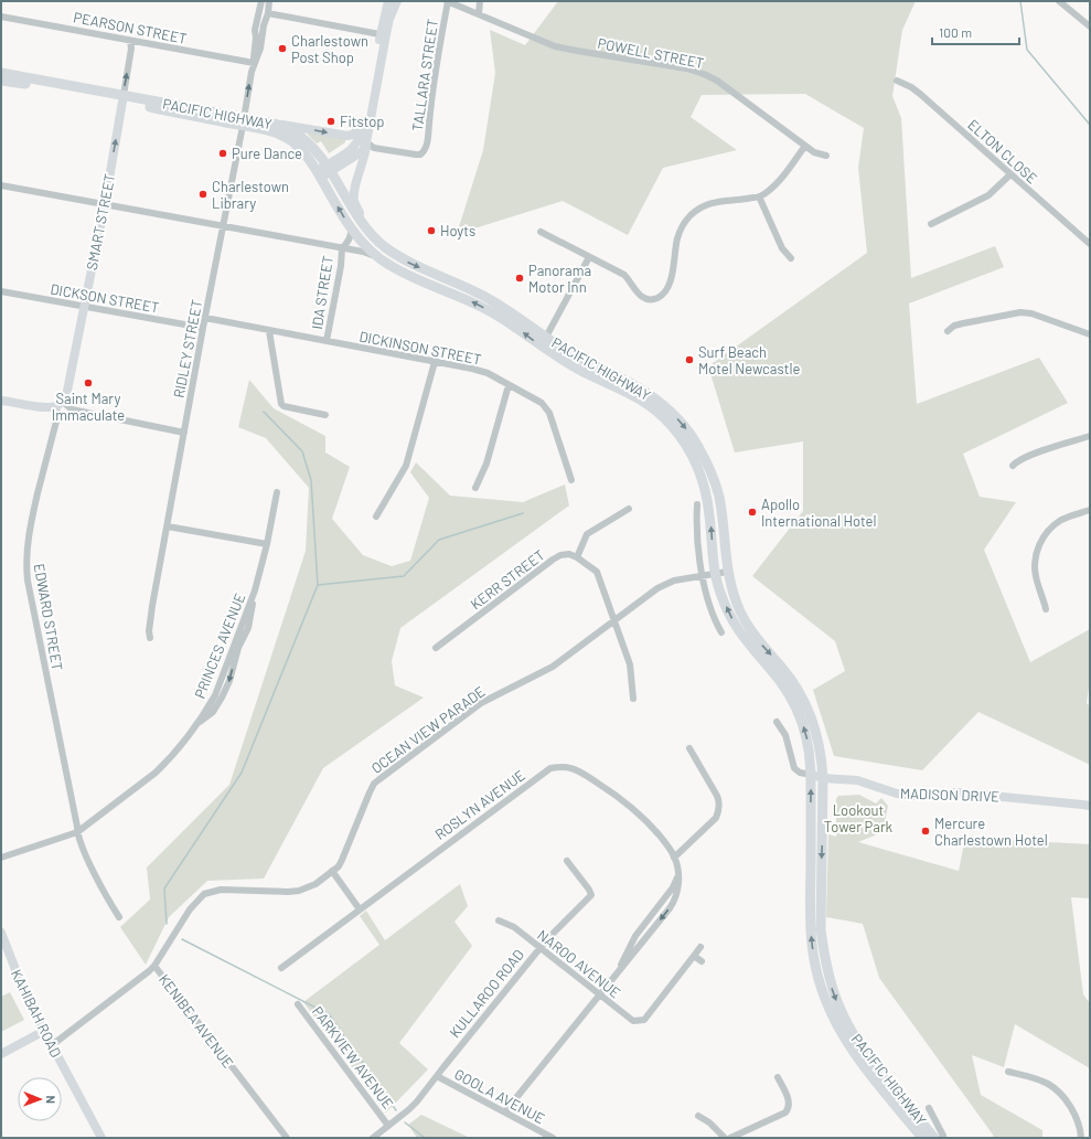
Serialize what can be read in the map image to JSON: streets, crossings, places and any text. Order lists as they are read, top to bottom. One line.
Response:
{"streets":{"highway":["PACIFIC HIGHWAY"],"main road":["SMART STREET","MADISON DRIVE","KAHIBAH ROAD"],"street":["PEARSON STREET","POWELL STREET","TALLARA STREET","ELTON CLOSE","IDA STREET","DICKSON STREET","DICKINSON STREET","RIDLEY STREET","KERR STREET","EDWARD STREET","PRINCES AVENUE","OCEAN VIEW PARADE","ROSLYN AVENUE","NAROO AVENUE","KULLAROO ROAD","KENIBEA AVENUE","PARKVIEW AVENUE","GOOLA AVENUE"]},"crossings":[["PEARSON STREET","SMART STREET"],["PEARSON STREET","RIDLEY STREET"],["POWELL STREET","TALLARA STREET"],["PACIFIC HIGHWAY","SMART STREET"],["PACIFIC HIGHWAY","RIDLEY STREET"],["PACIFIC HIGHWAY","OCEAN VIEW PARADE"],["PACIFIC HIGHWAY","MADISON DRIVE"],["SMART STREET","DICKSON STREET"],["SMART STREET","EDWARD STREET"],["IDA STREET","DICKINSON STREET"],["DICKSON STREET","RIDLEY STREET"],["DICKINSON STREET","RIDLEY STREET"],["EDWARD STREET","PRINCES AVENUE"],["OCEAN VIEW PARADE","KENIBEA AVENUE"],["ROSLYN AVENUE","NAROO AVENUE"],["ROSLYN AVENUE","GOOLA AVENUE"],["NAROO AVENUE","KULLAROO ROAD"],["KULLAROO ROAD","PARKVIEW AVENUE"],["KULLAROO ROAD","GOOLA AVENUE"],["KAHIBAH ROAD","KENIBEA AVENUE"]],"one_way":["SMART STREET"],"parks":["Lookout Tower Park"],"places":["Charlestown Post Shop","Fitstop","Pure Dance","Charlestown Library","Hoyts","Panorama Motor Inn","Surf Beach Motel Newcastle","Saint Mary Immaculate","Apollo International Hotel","Mercure Charlestown Hotel"],"scale_bar":"100 m","north":"right"}
